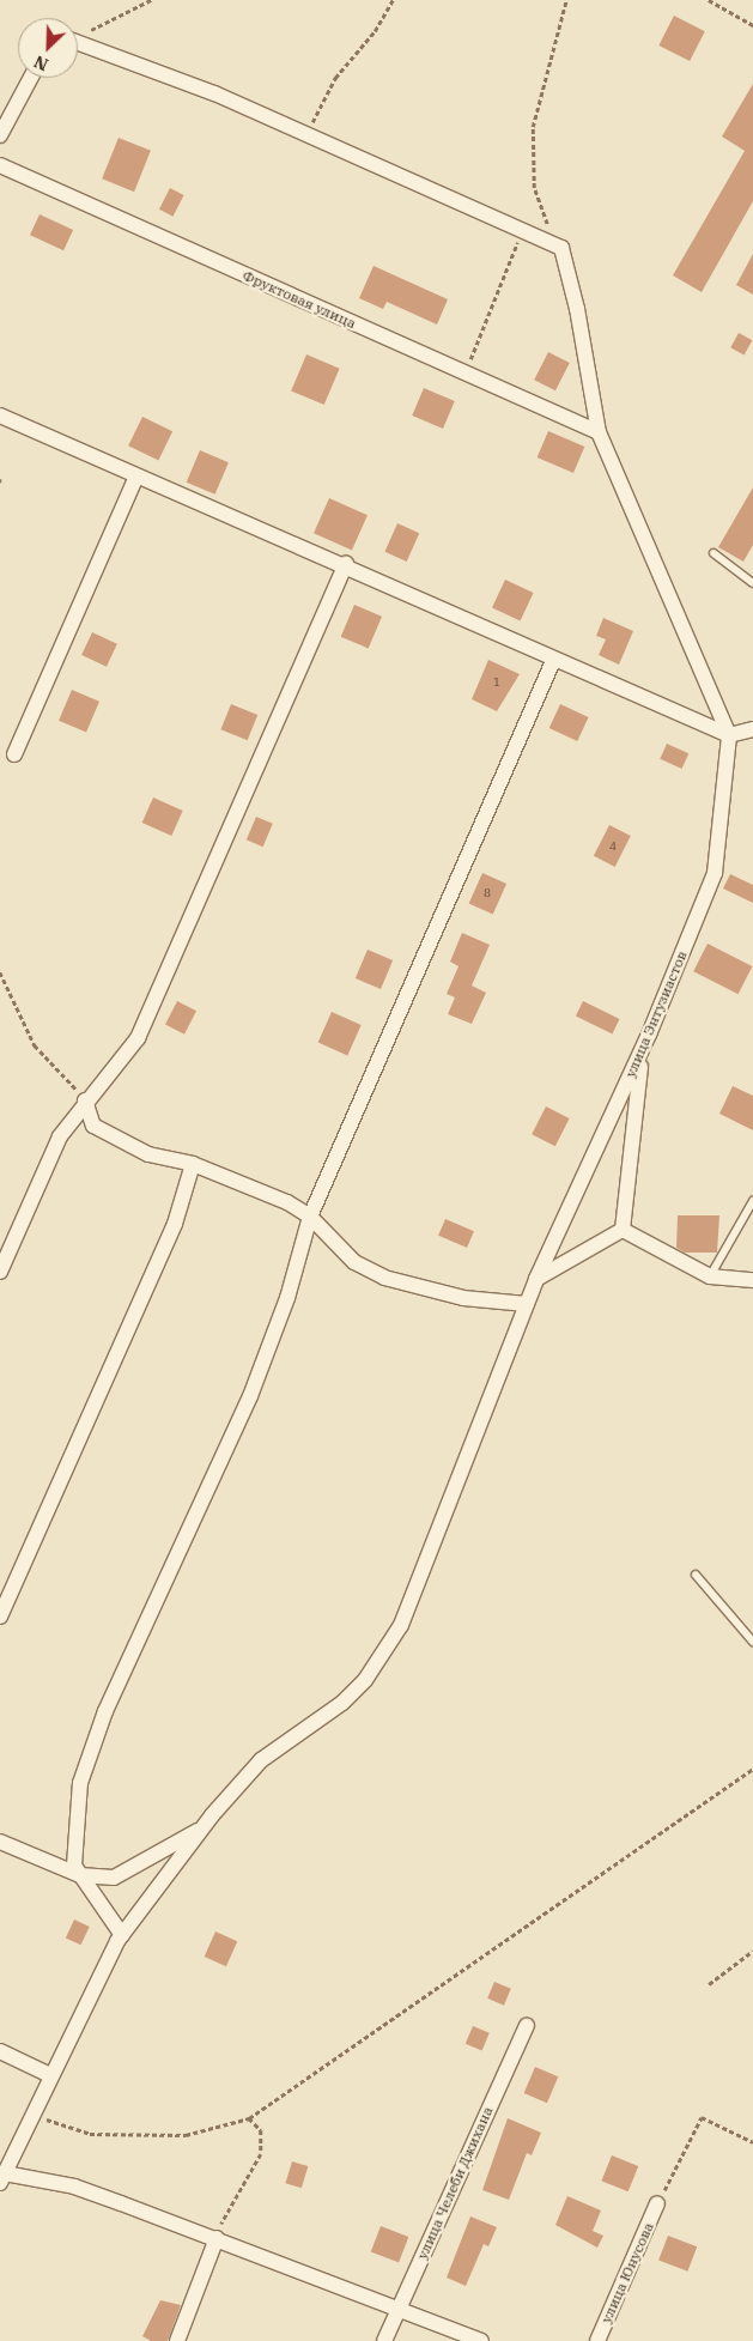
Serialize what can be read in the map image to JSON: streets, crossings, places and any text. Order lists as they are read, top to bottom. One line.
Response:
{"streets":{"street":["Фруктовая улица","улица Энтузиастов","улица Челеби Джихана","улица Юнусова"]},"house_numbers":["1","4","8"],"north":"bottom left"}
